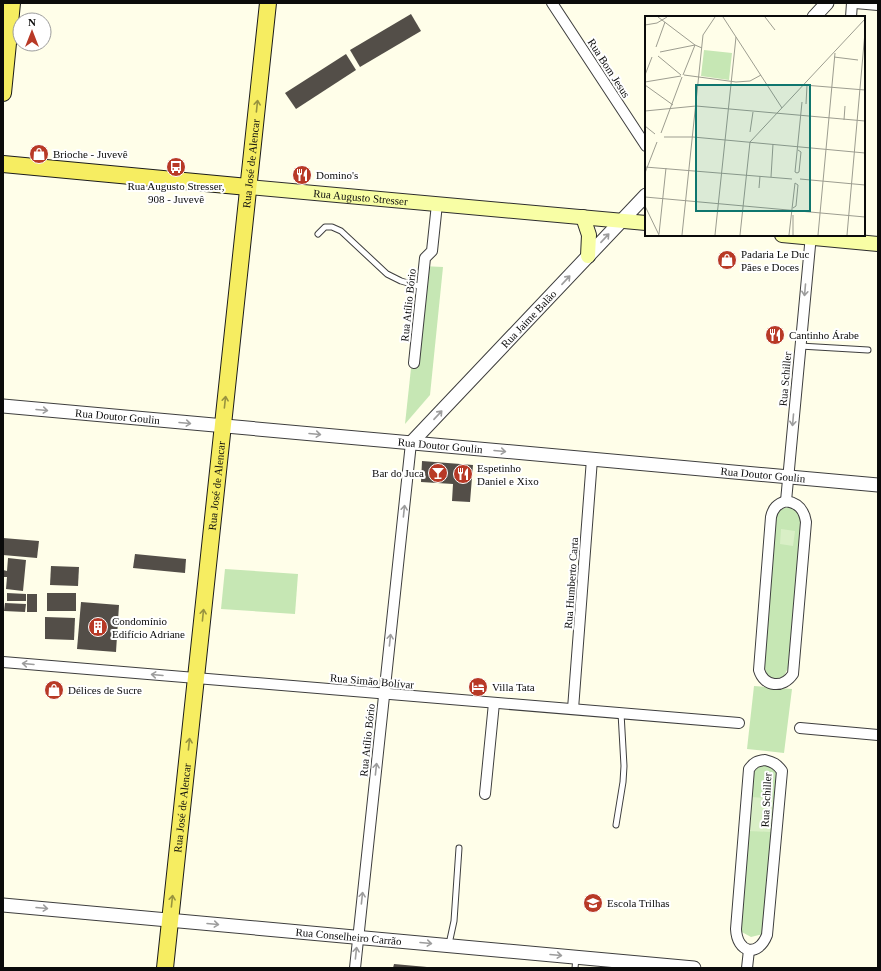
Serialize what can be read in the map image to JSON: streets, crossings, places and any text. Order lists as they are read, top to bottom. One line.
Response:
{"streets":{"main road":["Rua José de Alencar","Rua Augusto Stresser"],"street":["Rua Bom Jesus","Rua Atílio Bório","Rua Jaime Balão","Rua Schiller","Rua Doutor Goulin","Rua Humberto Carta","Rua Simão Bolívar","Rua Conselheiro Carrão"]},"crossings":[["Rua José de Alencar","Rua Augusto Stresser"],["Rua José de Alencar","Rua Doutor Goulin"],["Rua José de Alencar","Rua Simão Bolívar"],["Rua José de Alencar","Rua Conselheiro Carrão"],["Rua Augusto Stresser","Rua Atílio Bório"],["Rua Augusto Stresser","Rua Jaime Balão"],["Rua Atílio Bório","Rua Jaime Balão"],["Rua Atílio Bório","Rua Doutor Goulin"],["Rua Atílio Bório","Rua Simão Bolívar"],["Rua Atílio Bório","Rua Conselheiro Carrão"],["Rua Jaime Balão","Rua Doutor Goulin"],["Rua Schiller","Rua Doutor Goulin"],["Rua Doutor Goulin","Rua Humberto Carta"],["Rua Humberto Carta","Rua Simão Bolívar"]],"one_way":["Rua José de Alencar","Rua Atílio Bório","Rua Jaime Balão","Rua Schiller","Rua Doutor Goulin","Rua Conselheiro Carrão"],"places":{"shop":["Brioche - Juvevê","Padaria Le Duc Pães e Doces","Délices de Sucre"],"bus stop":["Rua Augusto Stresser, 908 - Juvevê"],"restaurant":["Domino's","Cantinho Árabe","Espetinho Daniel e Xixo"],"bar":["Bar do Juca"],"building":["Condomínio Edifício Adriane"],"hotel":["Villa Tata"],"school or university":["Escola Trilhas"]},"north":"top"}
